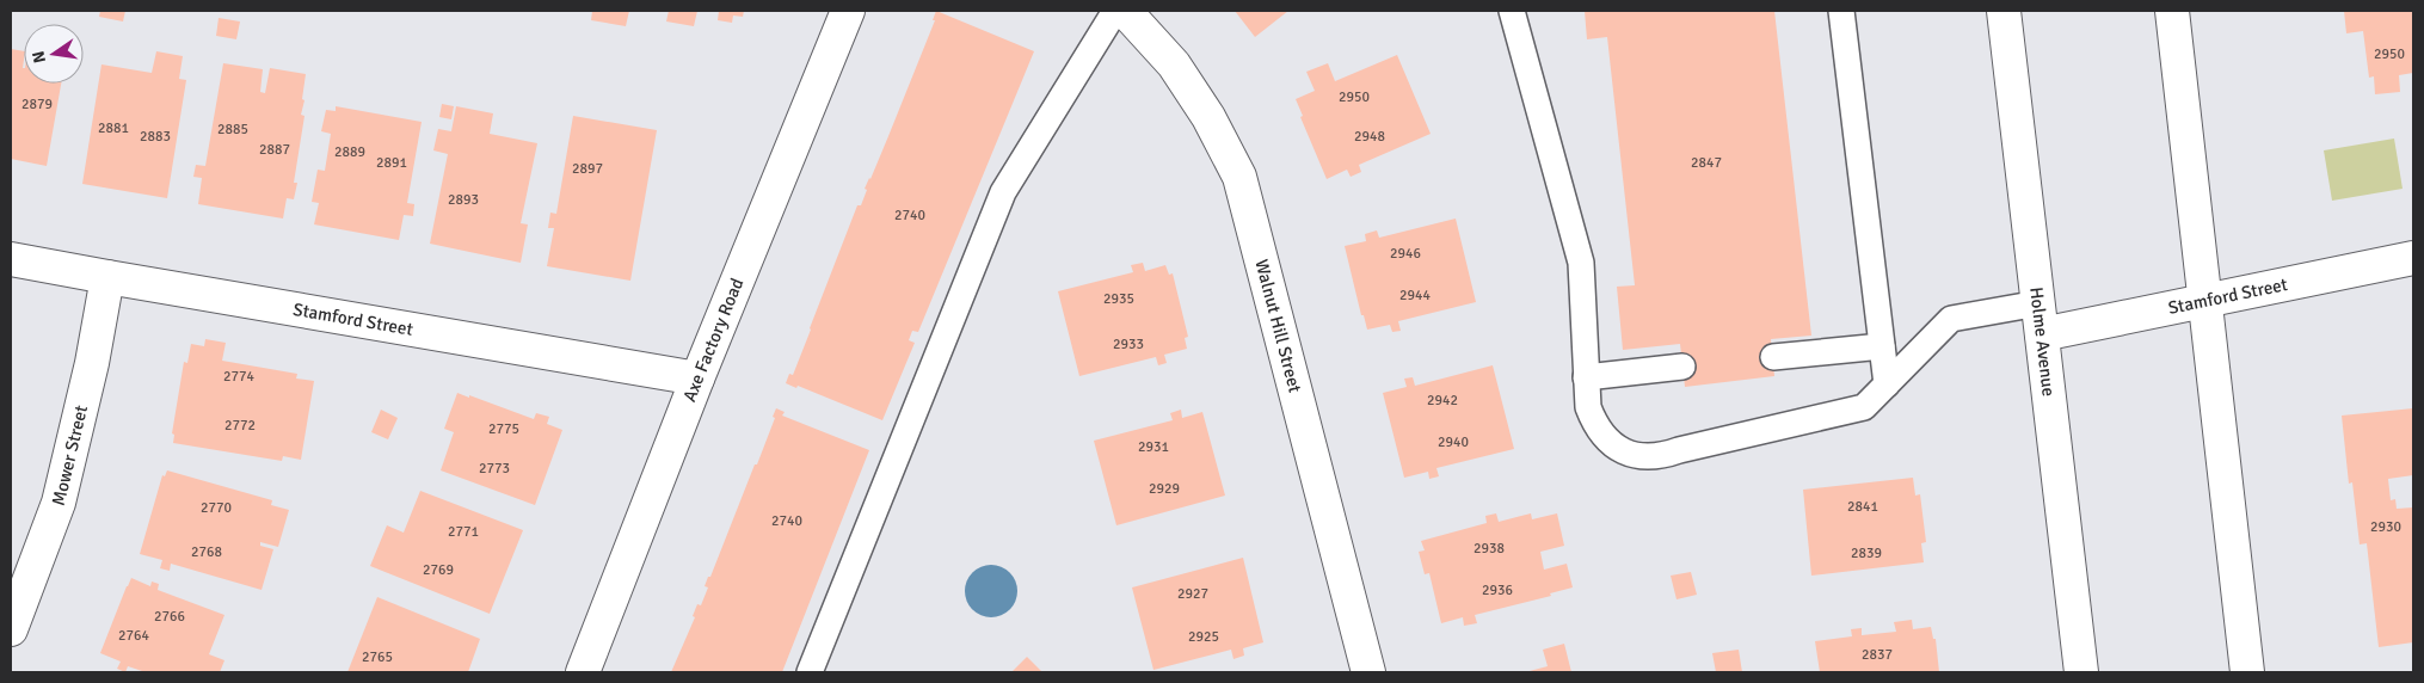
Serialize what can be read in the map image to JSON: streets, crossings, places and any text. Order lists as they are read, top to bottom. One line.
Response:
{"streets":{"street":["Stamford Street","Walnut Hill Street","Axe Factory Road","Holme Avenue","Mower Street"]},"crossings":[["Stamford Street","Axe Factory Road"],["Stamford Street","Holme Avenue"],["Stamford Street","Mower Street"]],"house_numbers":["2950","2950","2879","2881","2885","2883","2948","2887","2889","2891","2847","2897","2893","2740","2946","2944","2935","2933","2774","2942","2772","2775","2940","2931","2773","2929","2841","2770","2740","2930","2771","2938","2768","2839","2769","2936","2927","2766","2764","2925","2837","2765"],"north":"left"}
